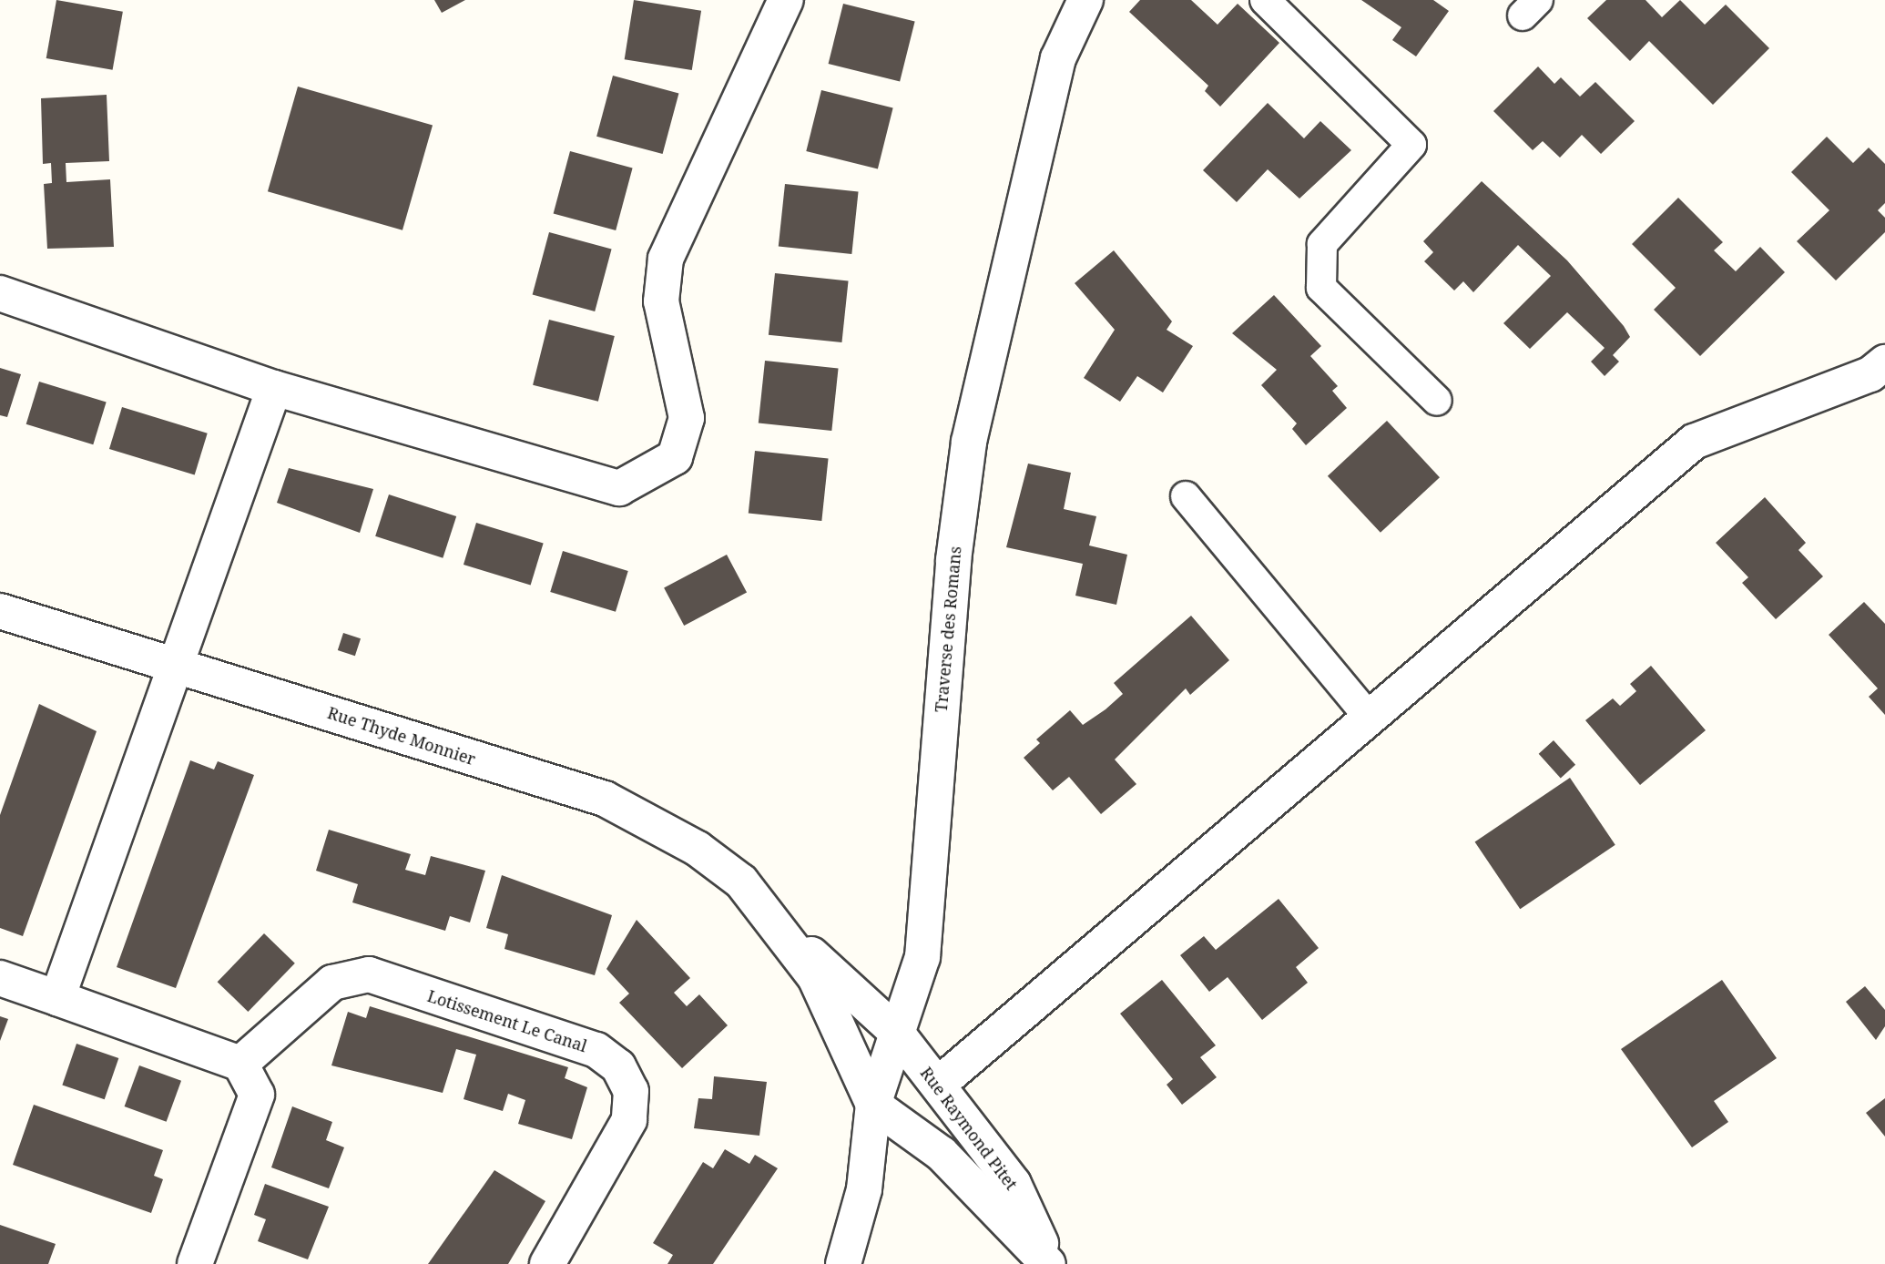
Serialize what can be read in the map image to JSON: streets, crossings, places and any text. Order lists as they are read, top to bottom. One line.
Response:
{"streets":{"street":["Traverse des Romans","Rue Thyde Monnier","Lotissement Le Canal","Rue Raymond Pitet"]},"crossings":[["Traverse des Romans","Rue Thyde Monnier"],["Traverse des Romans","Rue Raymond Pitet"],["Rue Thyde Monnier","Rue Raymond Pitet"]]}
